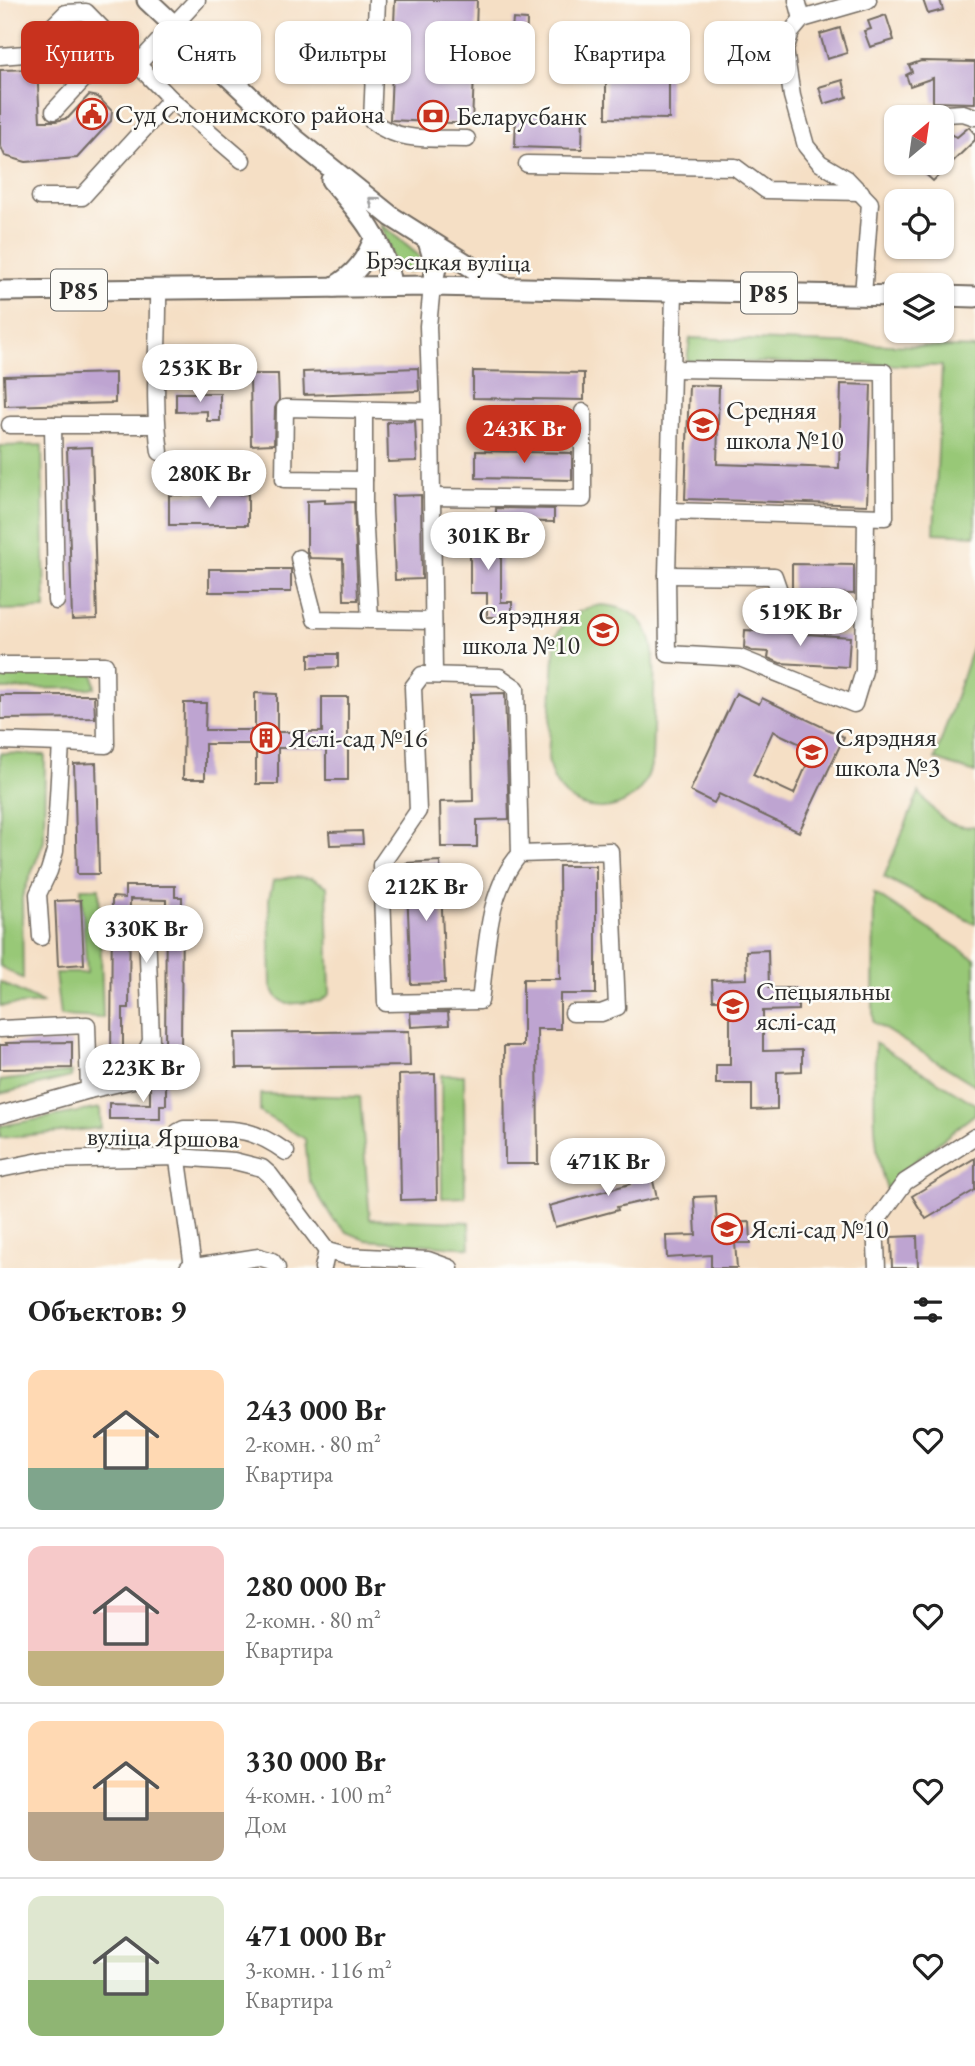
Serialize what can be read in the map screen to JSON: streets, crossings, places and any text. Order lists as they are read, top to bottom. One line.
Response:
{"streets":{"main road":["Брэсцкая вуліца","Р85"],"street":["вуліца Яршова"]},"places":{"public building":["Суд Слонимского района"],"bank":["Беларусбанк"],"school or university":["Средняя школа №10","Сярэдняя школа №10","Сярэдняя школа №3","Спецыяльны яслі-сад","Яслі-сад №10"],"building":["Яслі-сад №16"]},"north":"top right","page":{"chip":["Купить","Снять","Фильтры","Новое","Квартира","Дом"],"price":["253K Br","243K Br","280K Br","301K Br","519K Br","212K Br","330K Br","223K Br","471K Br"],"heading":"Объектов: 9","list":[{"name":"243 000 Br","note":"2-комн. · 80 m² · Квартира"},{"name":"280 000 Br","note":"2-комн. · 80 m² · Квартира"},{"name":"330 000 Br","note":"4-комн. · 100 m² · Дом"},{"name":"471 000 Br","note":"3-комн. · 116 m² · Квартира"}]}}
